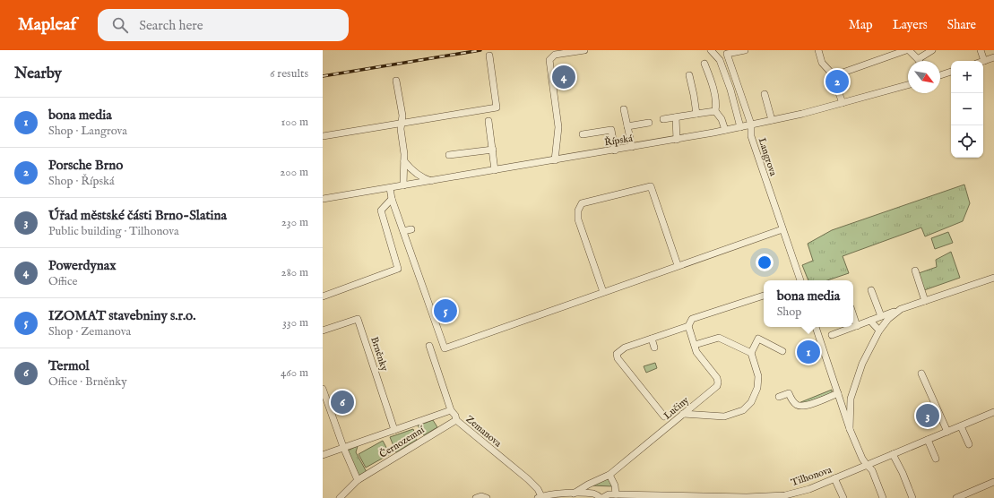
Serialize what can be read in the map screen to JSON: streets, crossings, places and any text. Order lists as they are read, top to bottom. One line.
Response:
{"streets":{"street":["Řípská","Langrova","Brněnky","Lučiny","Zemanova","Černozemní","Tilhonova"]},"crossings":[["Řípská","Langrova"],["Brněnky","Černozemní"],["Lučiny","Tilhonova"],["Zemanova","Černozemní"],["Zemanova","Tilhonova"]],"north":"bottom right","page":{"header":"Mapleaf","search":"Search here","nav":["Map","Layers","Share"],"heading":["Nearby","6 results"],"map_buttons":["+","−"],"pins":["4","2","5","1","6","3"],"list":[{"mark":"1","name":"bona media","note":"Shop · Langrova","value":"100 m"},{"mark":"2","name":"Porsche Brno","note":"Shop · Řípská","value":"200 m"},{"mark":"3","name":"Úřad městské části Brno-Slatina","note":"Public building · Tilhonova","value":"230 m"},{"mark":"4","name":"Powerdynax","note":"Office","value":"280 m"},{"mark":"5","name":"IZOMAT stavebniny s.r.o.","note":"Shop · Zemanova","value":"330 m"},{"mark":"6","name":"Termol","note":"Office · Brněnky","value":"460 m"}],"popup":["bona media","Shop"]}}
